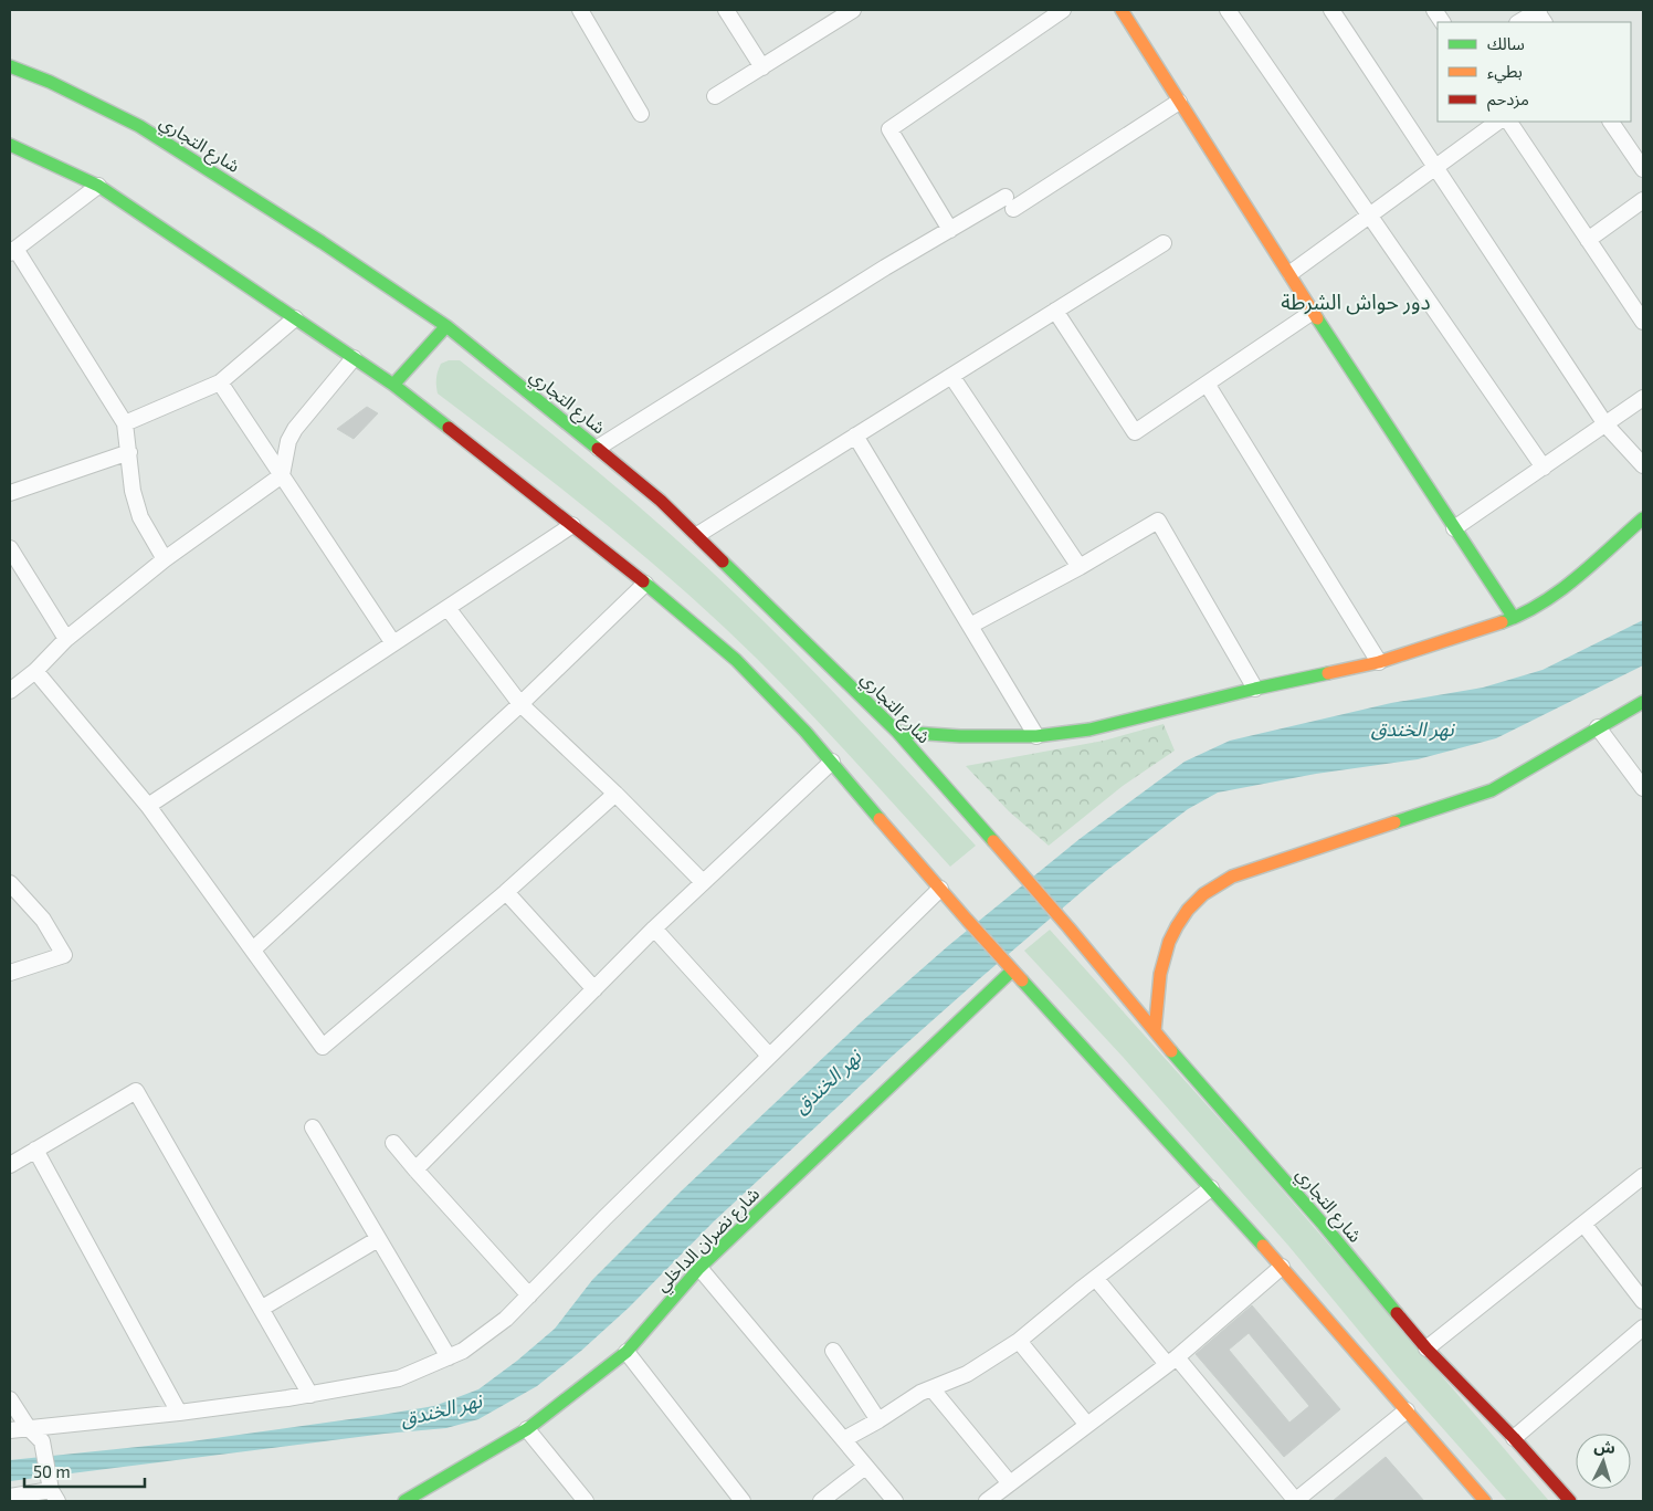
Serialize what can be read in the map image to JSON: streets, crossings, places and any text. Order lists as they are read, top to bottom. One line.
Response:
{"streets":{"main road":["شارع التجاري","شارع نضران الداخلي"]},"districts":["دور حواش الشرطة"],"water":["نهر الخندق"],"legend":["سالك","بطيء","مزدحم"],"scale_bar":"50 m","north":"top"}
